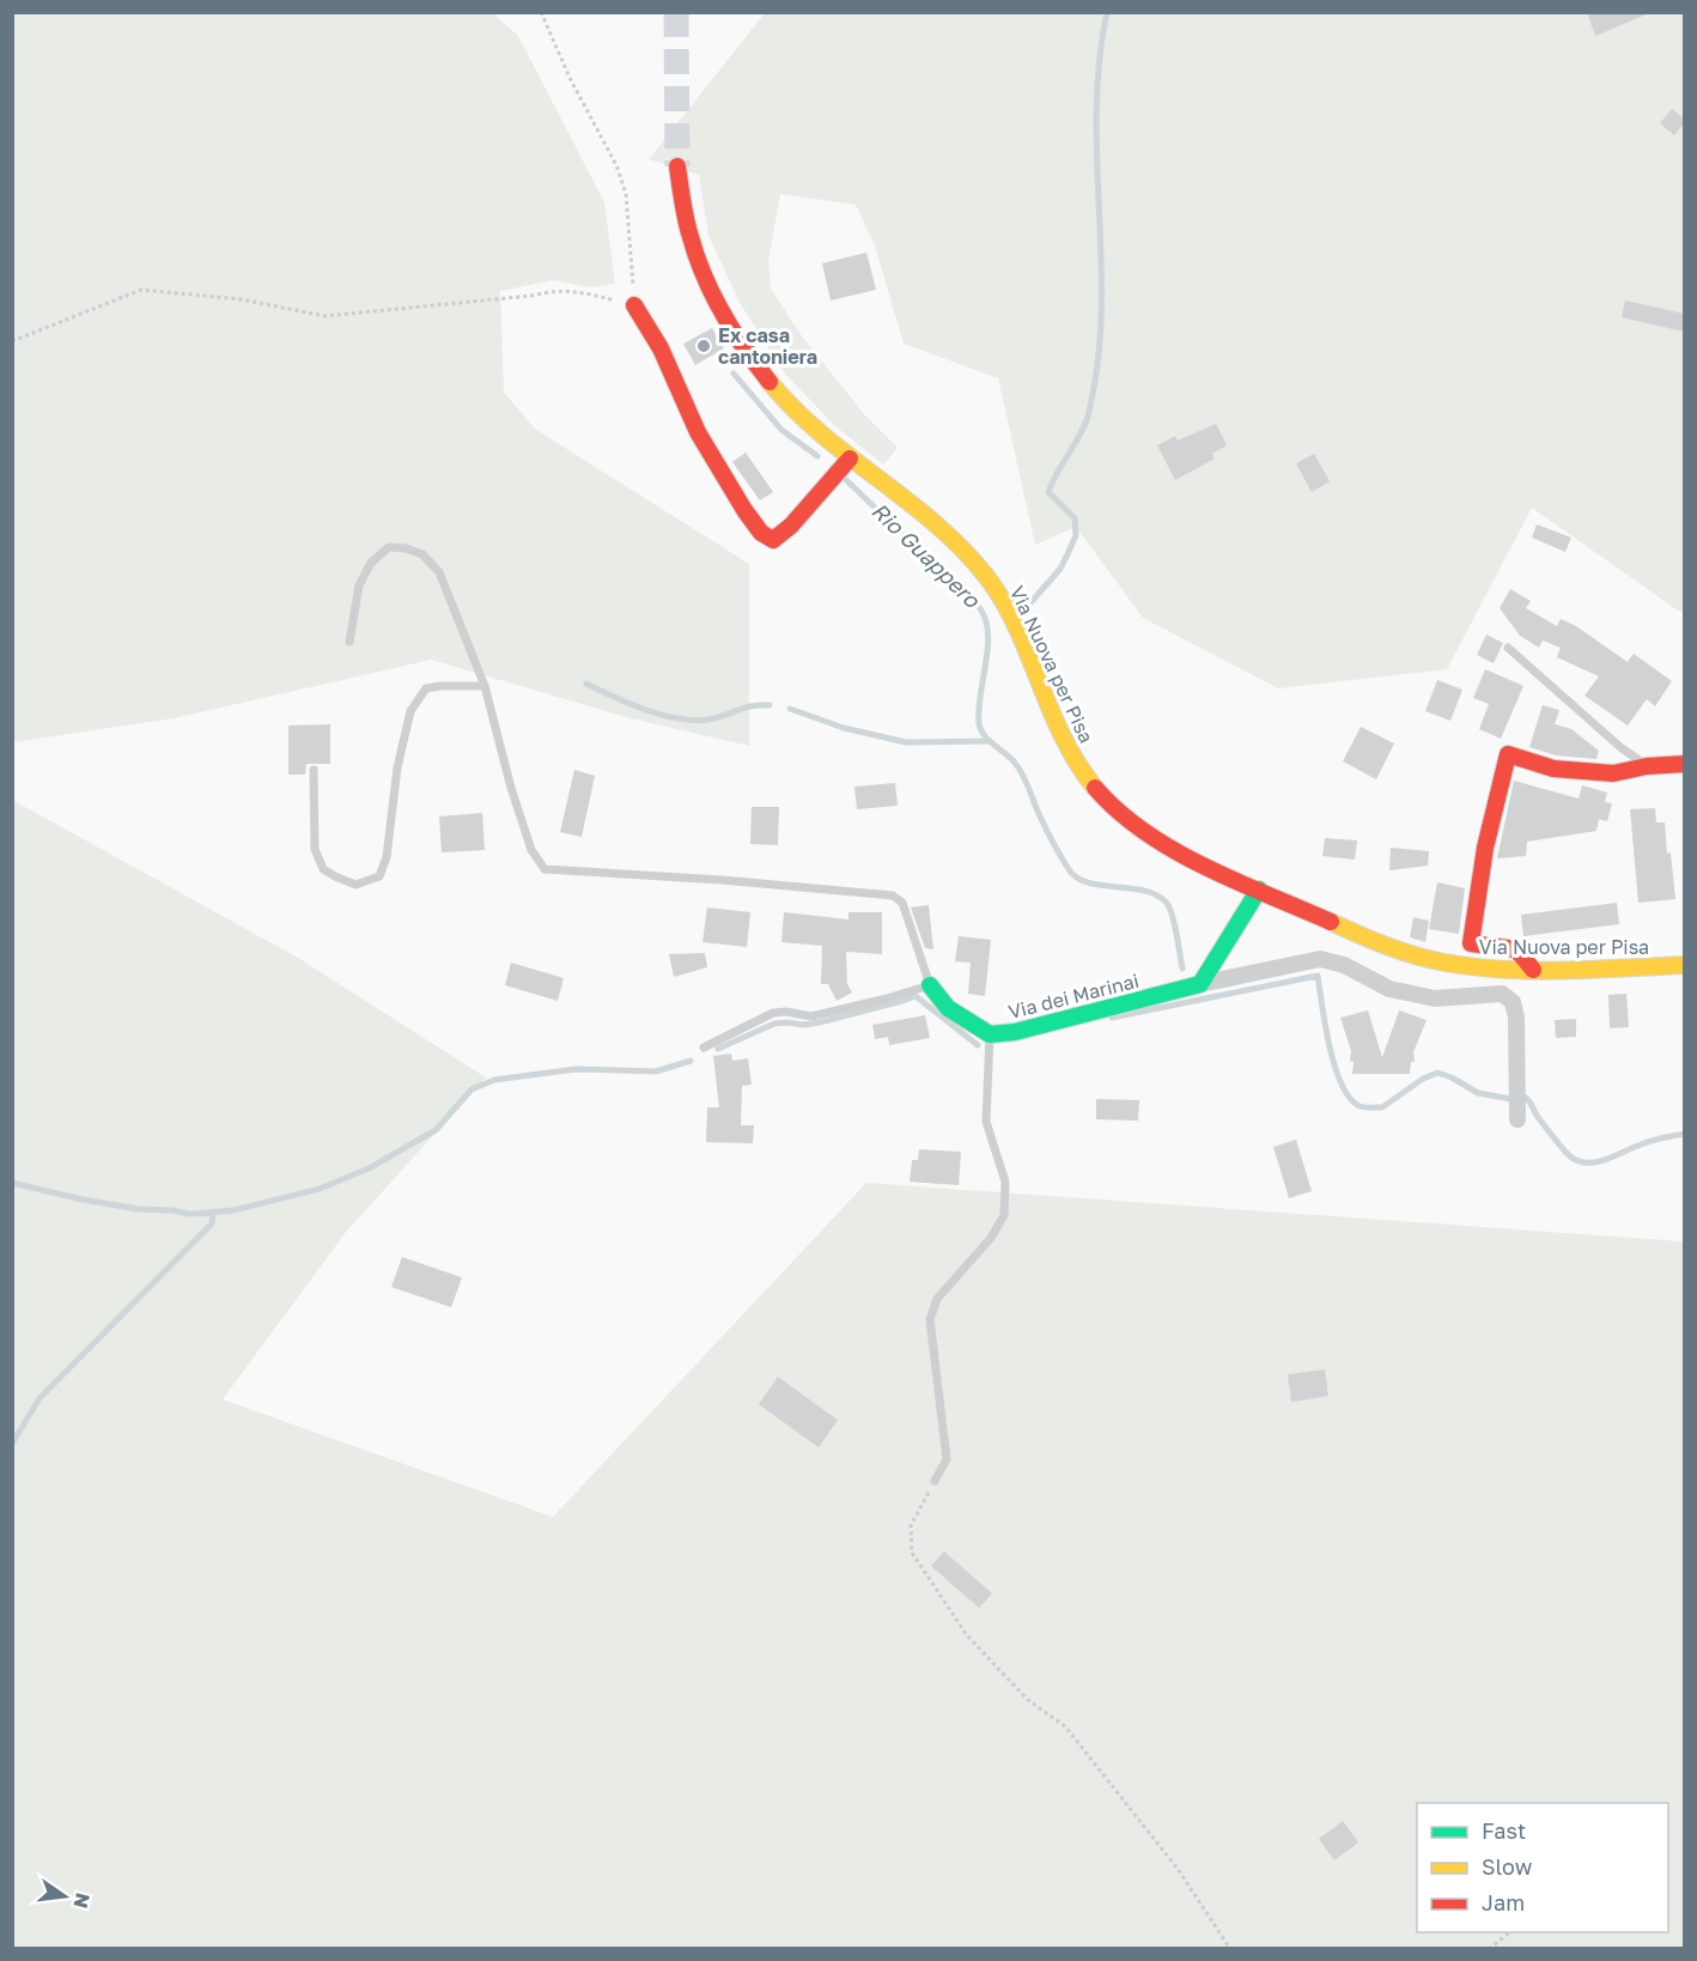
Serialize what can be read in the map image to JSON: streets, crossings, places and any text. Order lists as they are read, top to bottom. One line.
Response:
{"streets":{"main road":["Via Nuova per Pisa","Via dei Marinai"]},"water":["Rio Guappero"],"places":["Ex casa cantoniera"],"legend":["Fast","Slow","Jam"],"north":"right"}
